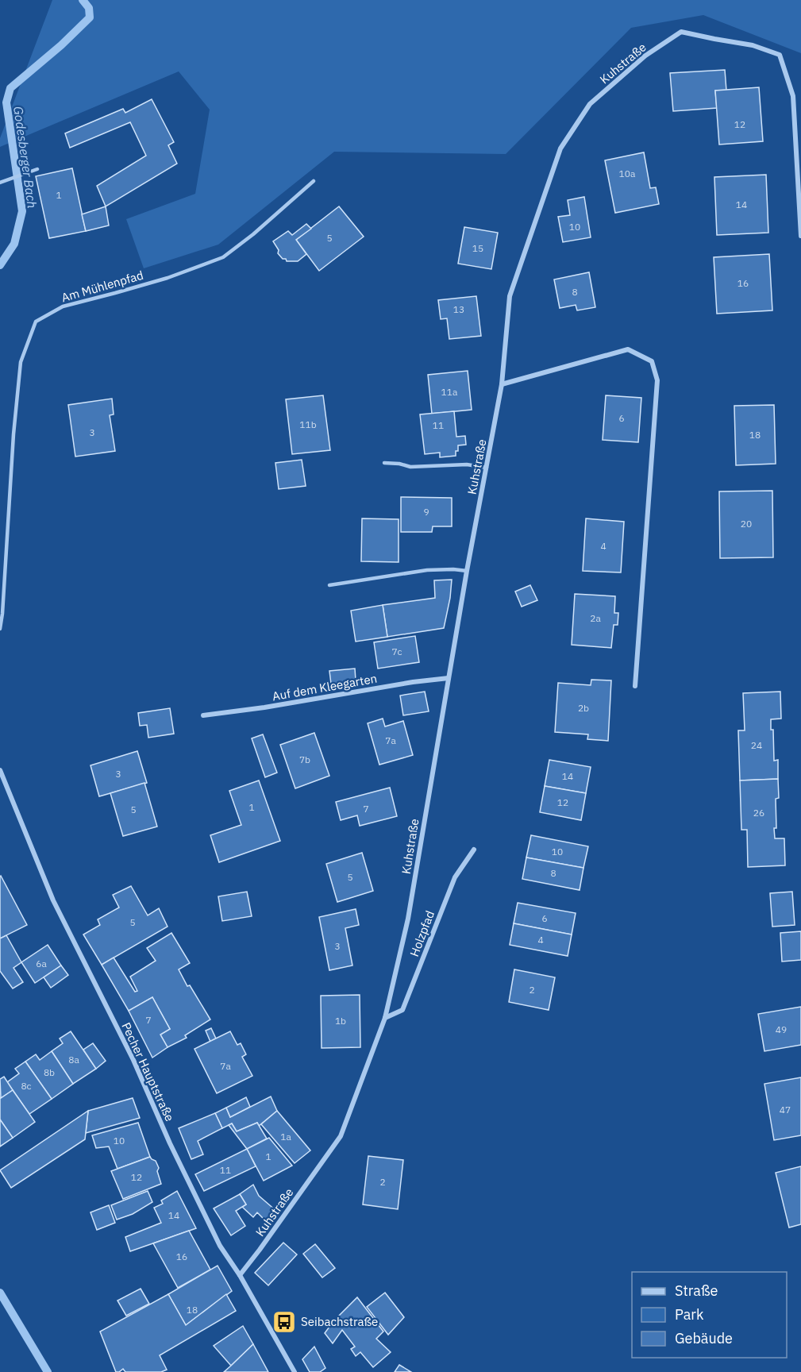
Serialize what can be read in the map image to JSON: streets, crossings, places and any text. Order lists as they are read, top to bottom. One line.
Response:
{"streets":{"street":["Kuhstraße","Auf dem Kleegarten","Holzpfad","Pecher Hauptstraße"],"lane":["Am Mühlenpfad"]},"crossings":[["Kuhstraße","Auf dem Kleegarten"],["Kuhstraße","Holzpfad"],["Kuhstraße","Pecher Hauptstraße"]],"water":["Godesberger Bach"],"places":{"bus stop":["Seibachstraße"]},"house_numbers":["12","10a","1","14","10","5","15","16","8","13","11a","6","11b","11","3","18","9","20","4","2a","7c","2b","7a","24","7b","3","14","12","1","7","5","26","10","8","5","6","5","4","3","6a","2","7","1b","49","8a","7a","8b","8c","47","1a","10","1","11","12","2","14","16","18"],"legend":["Straße","Park","Gebäude"]}
